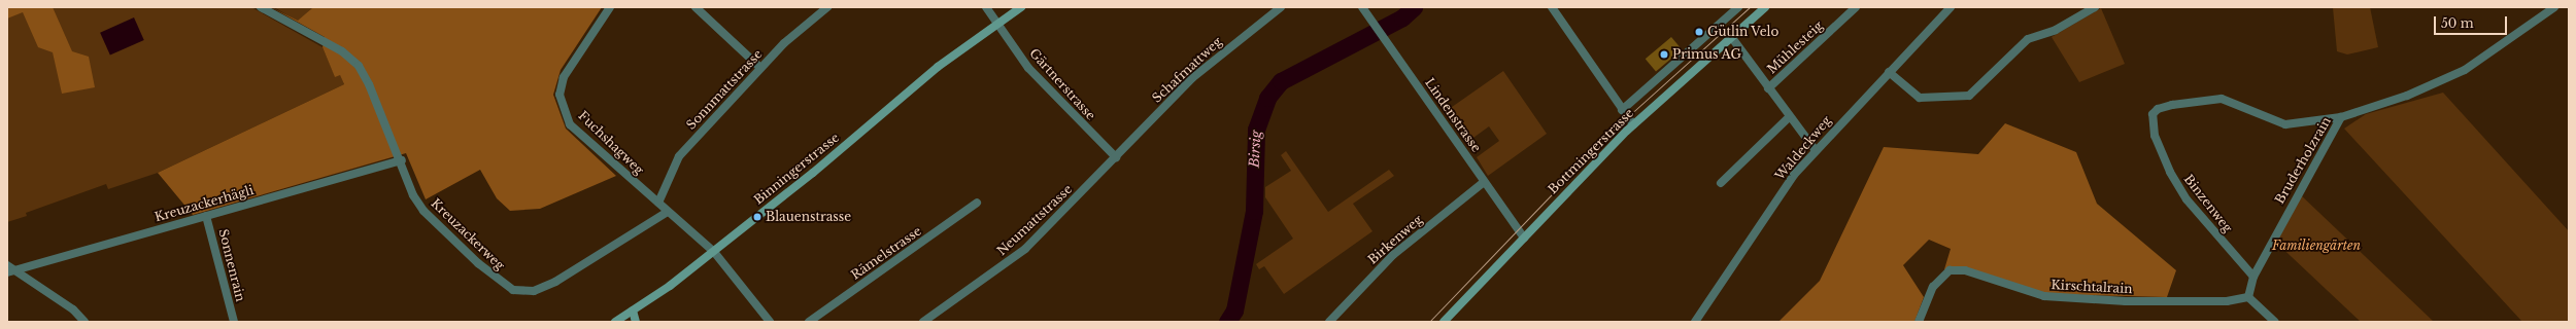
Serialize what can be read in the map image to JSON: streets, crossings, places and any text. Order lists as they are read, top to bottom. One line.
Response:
{"streets":{"main road":["Bottmingerstrasse","Binningerstrasse"],"street":["Mühlesteig","Schafmattweg","Gärtnerstrasse","Sonnmattstrasse","Lindenstrasse","Fuchshagweg","Waldeckweg","Bruderholzrain","Kreuzackerhägli","Binzenweg","Neumattstrasse","Kreuzackerweg","Birkenweg","Rämelstrasse","Sonnenrain","Kirschtalrain"]},"crossings":[["Mühlesteig","Waldeckweg"],["Mühlesteig","Bottmingerstrasse"],["Schafmattweg","Gärtnerstrasse"],["Schafmattweg","Neumattstrasse"],["Gärtnerstrasse","Binningerstrasse"],["Gärtnerstrasse","Neumattstrasse"],["Sonnmattstrasse","Fuchshagweg"],["Lindenstrasse","Bottmingerstrasse"],["Lindenstrasse","Birkenweg"],["Fuchshagweg","Binningerstrasse"],["Fuchshagweg","Kreuzackerweg"],["Bruderholzrain","Binzenweg"],["Bruderholzrain","Kirschtalrain"],["Kreuzackerhägli","Kreuzackerweg"],["Kreuzackerhägli","Sonnenrain"]],"water":["Birsig"],"parks":["Familiengärten"],"places":["Gütlin Velo","Primus AG","Blauenstrasse"],"scale_bar":"50 m"}
